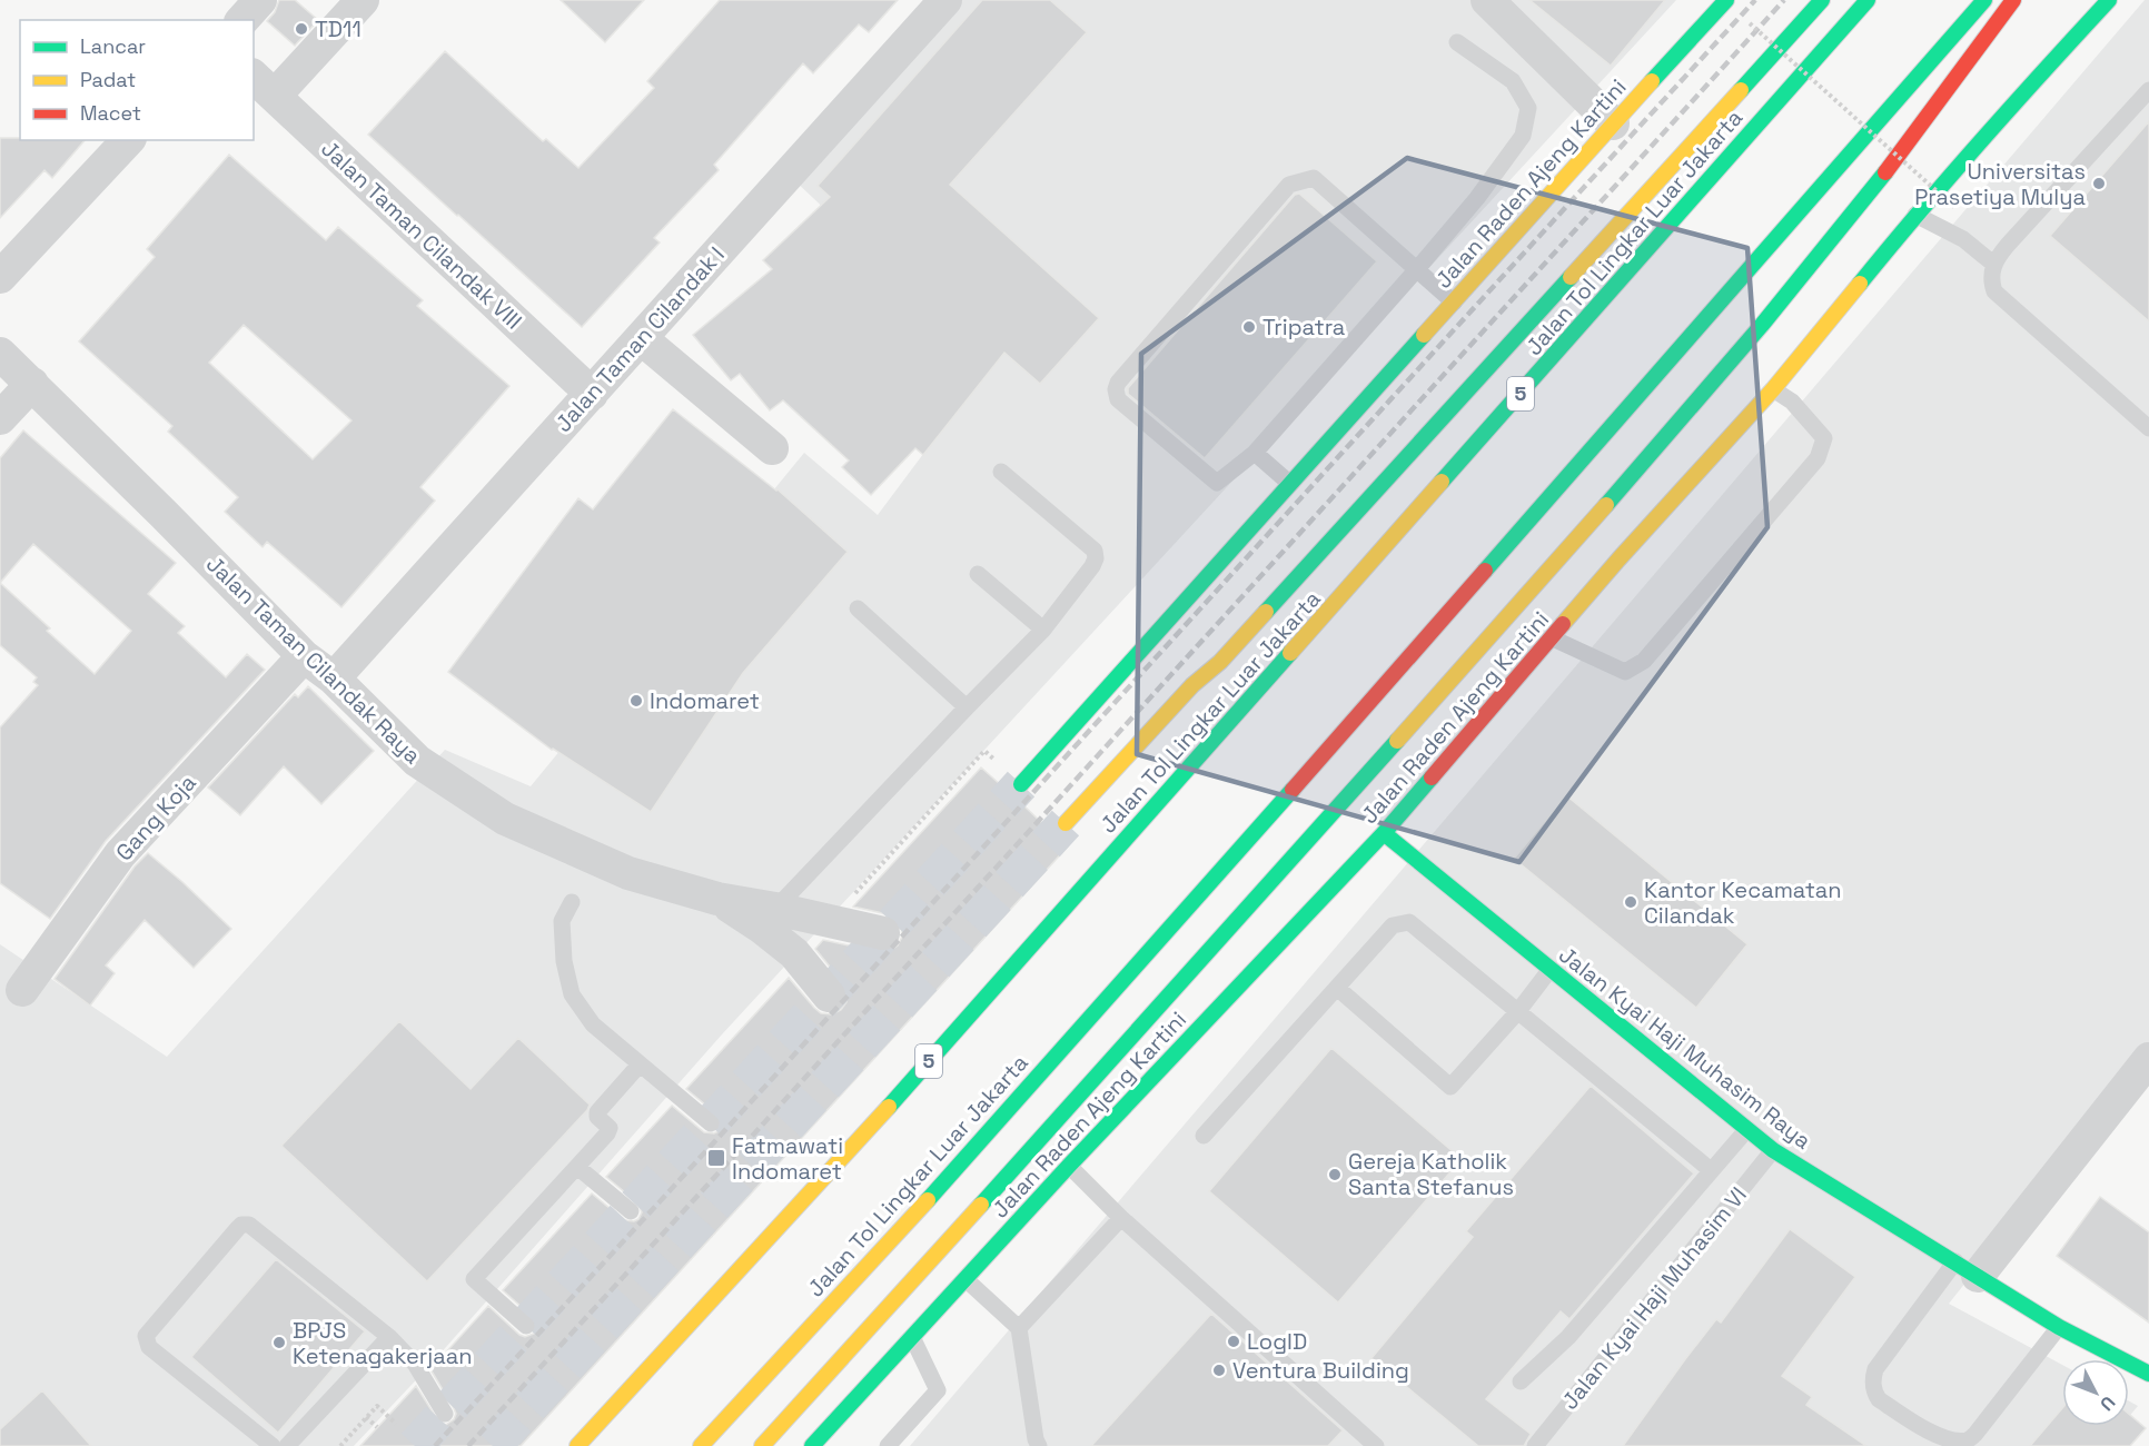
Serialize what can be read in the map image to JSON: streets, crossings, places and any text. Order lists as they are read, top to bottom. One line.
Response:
{"streets":{"main road":["Jalan Raden Ajeng Kartini","Jalan Tol Lingkar Luar Jakarta","5","Jalan Kyai Haji Muhasim Raya"],"street":["Jalan Taman Cilandak VIII","Jalan Taman Cilandak I","Jalan Taman Cilandak Raya","Gang Koja"],"lane":["Jalan Kyai Haji Muhasim VI"]},"crossings":[["Jalan Raden Ajeng Kartini","Jalan Kyai Haji Muhasim Raya"],["Jalan Taman Cilandak VIII","Jalan Taman Cilandak I"],["Jalan Taman Cilandak I","Jalan Taman Cilandak Raya"],["Jalan Taman Cilandak Raya","Gang Koja"],["Jalan Kyai Haji Muhasim Raya","Jalan Kyai Haji Muhasim VI"]],"places":{"other":["TD11","Universitas Prasetiya Mulya","Tripatra","Indomaret","Kantor Kecamatan Cilandak","Gereja Katholik Santa Stefanus","LogID","BPJS Ketenagakerjaan","Ventura Building"],"transit":["Fatmawati Indomaret"]},"legend":["Lancar","Padat","Macet"],"north":"bottom right"}
